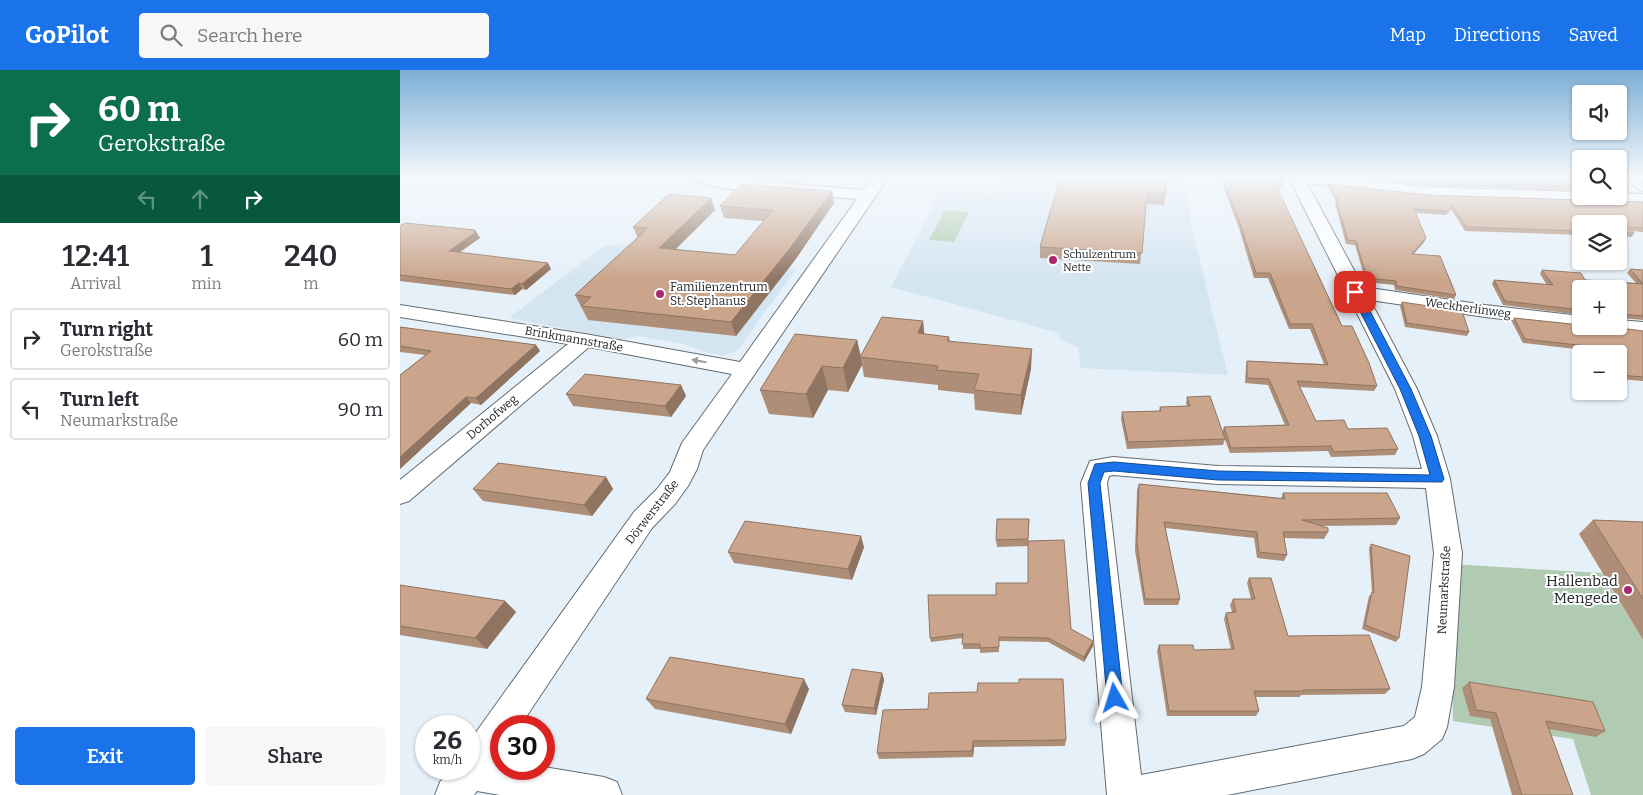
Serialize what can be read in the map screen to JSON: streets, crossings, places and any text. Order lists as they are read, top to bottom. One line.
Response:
{"streets":{"street":["Weckherlinweg","Brinkmannstraße","Dorhofweg","Dörwerstraße","Neumarkstraße"]},"crossings":[["Weckherlinweg","Neumarkstraße"],["Brinkmannstraße","Dorhofweg"],["Brinkmannstraße","Dörwerstraße"]],"one_way":["Brinkmannstraße"],"places":["Schulzentrum Nette","Familienzentrum St. Stephanus","Hallenbad Mengede"],"page":{"header":"GoPilot","search":"Search here","nav":["Map","Directions","Saved"],"turn":["60 m","Gerokstraße"],"map_buttons":["+","−"],"eta":["12:41","Arrival","1","min","240","m"],"list":[{"name":"Turn right","note":"Gerokstraße","value":"60 m"},{"name":"Turn left","note":"Neumarkstraße","value":"90 m"}],"speed":"26 km/h","limit":"30","buttons":["Exit","Share"]}}
